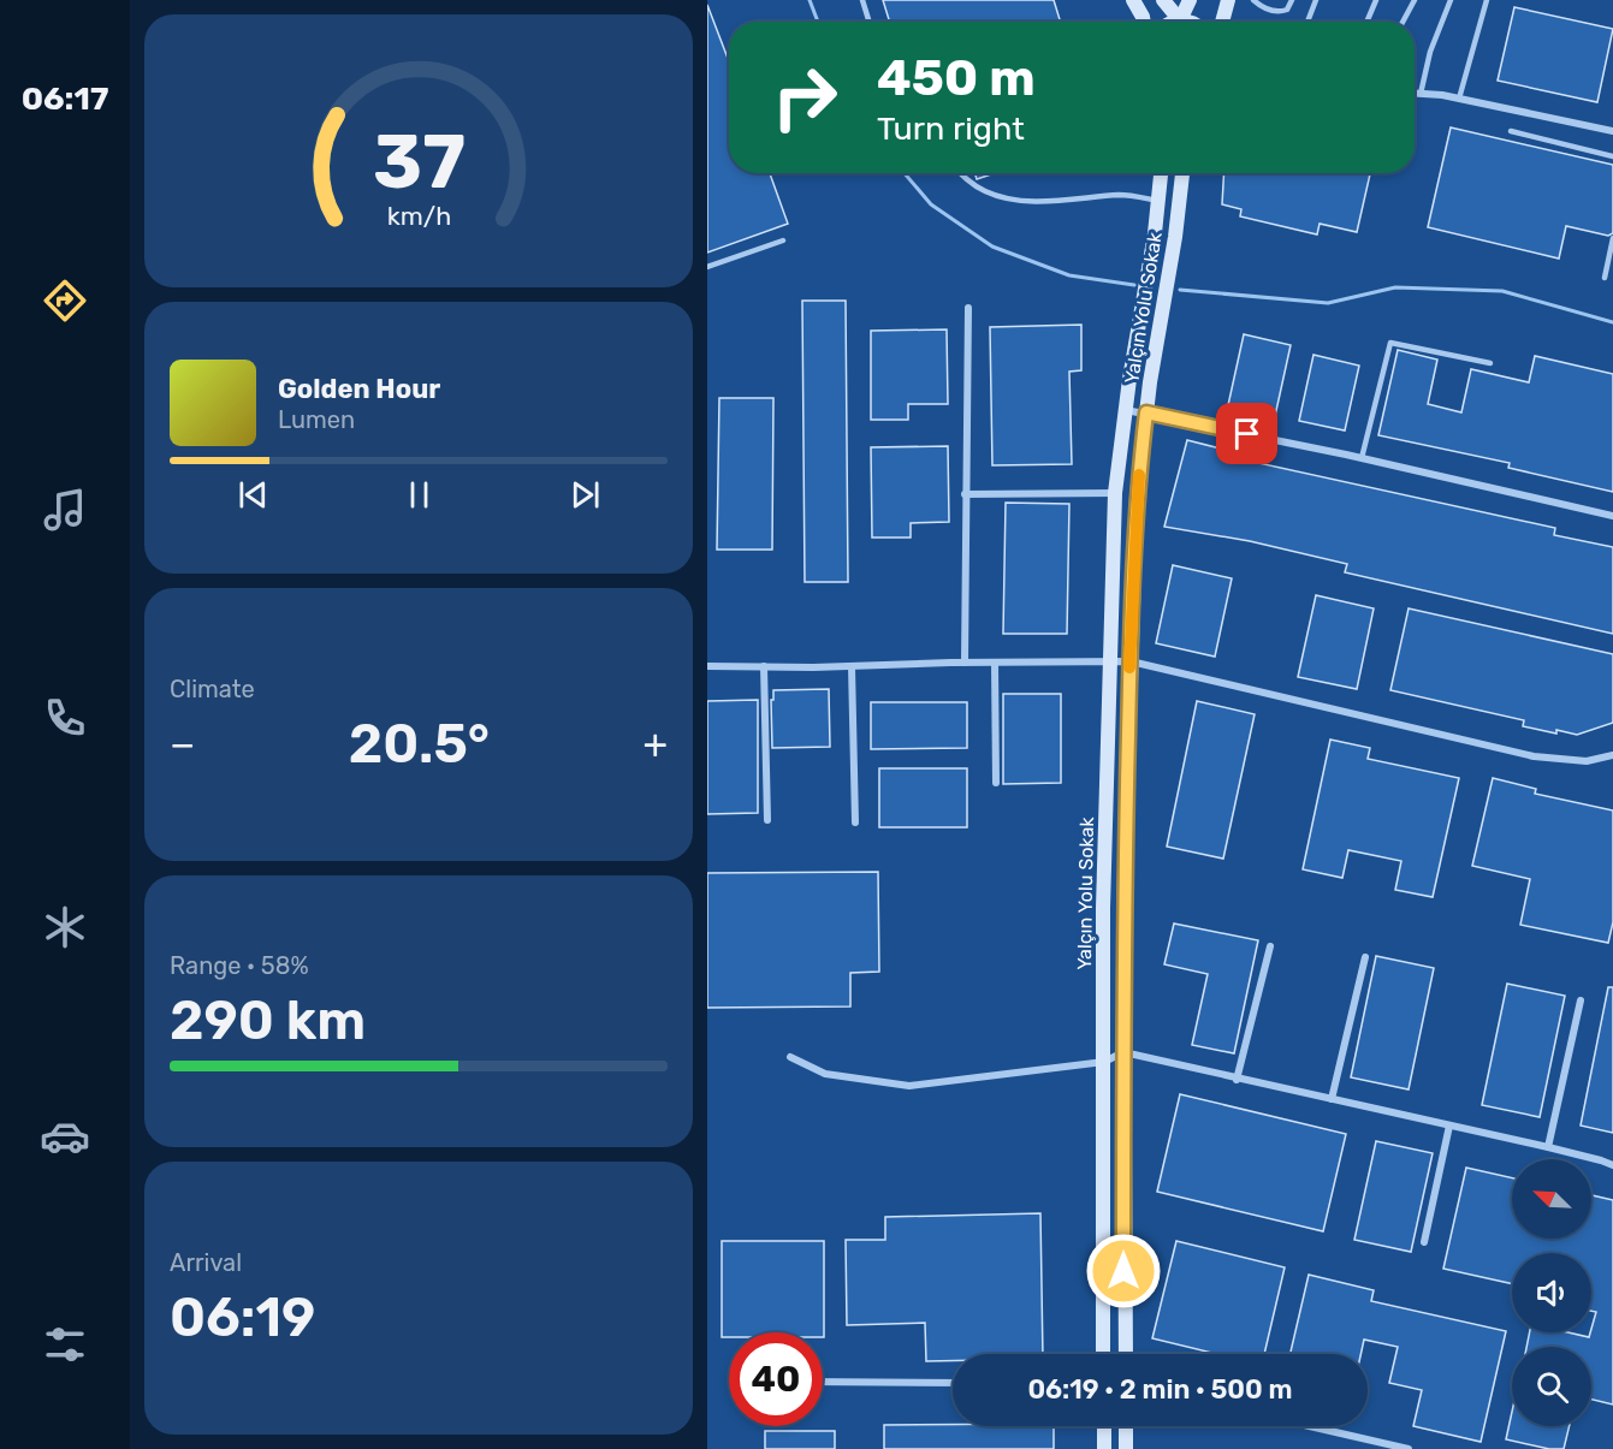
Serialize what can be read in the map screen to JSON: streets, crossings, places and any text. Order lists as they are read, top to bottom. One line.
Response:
{"streets":{"street":["Yalçın Yolu Sokak"]},"north":"top left","page":{"tabs":"06:17","turn":["450 m","Turn right"],"song":["Golden Hour","Lumen"],"tile":["Climate",["Range · 58%","290 km"],["Arrival","06:19"]],"heat":["−","20.5°","+"],"limit":"40","trip":"06:19 · 2 min · 500 m","gauge":["37","km/h"]}}
